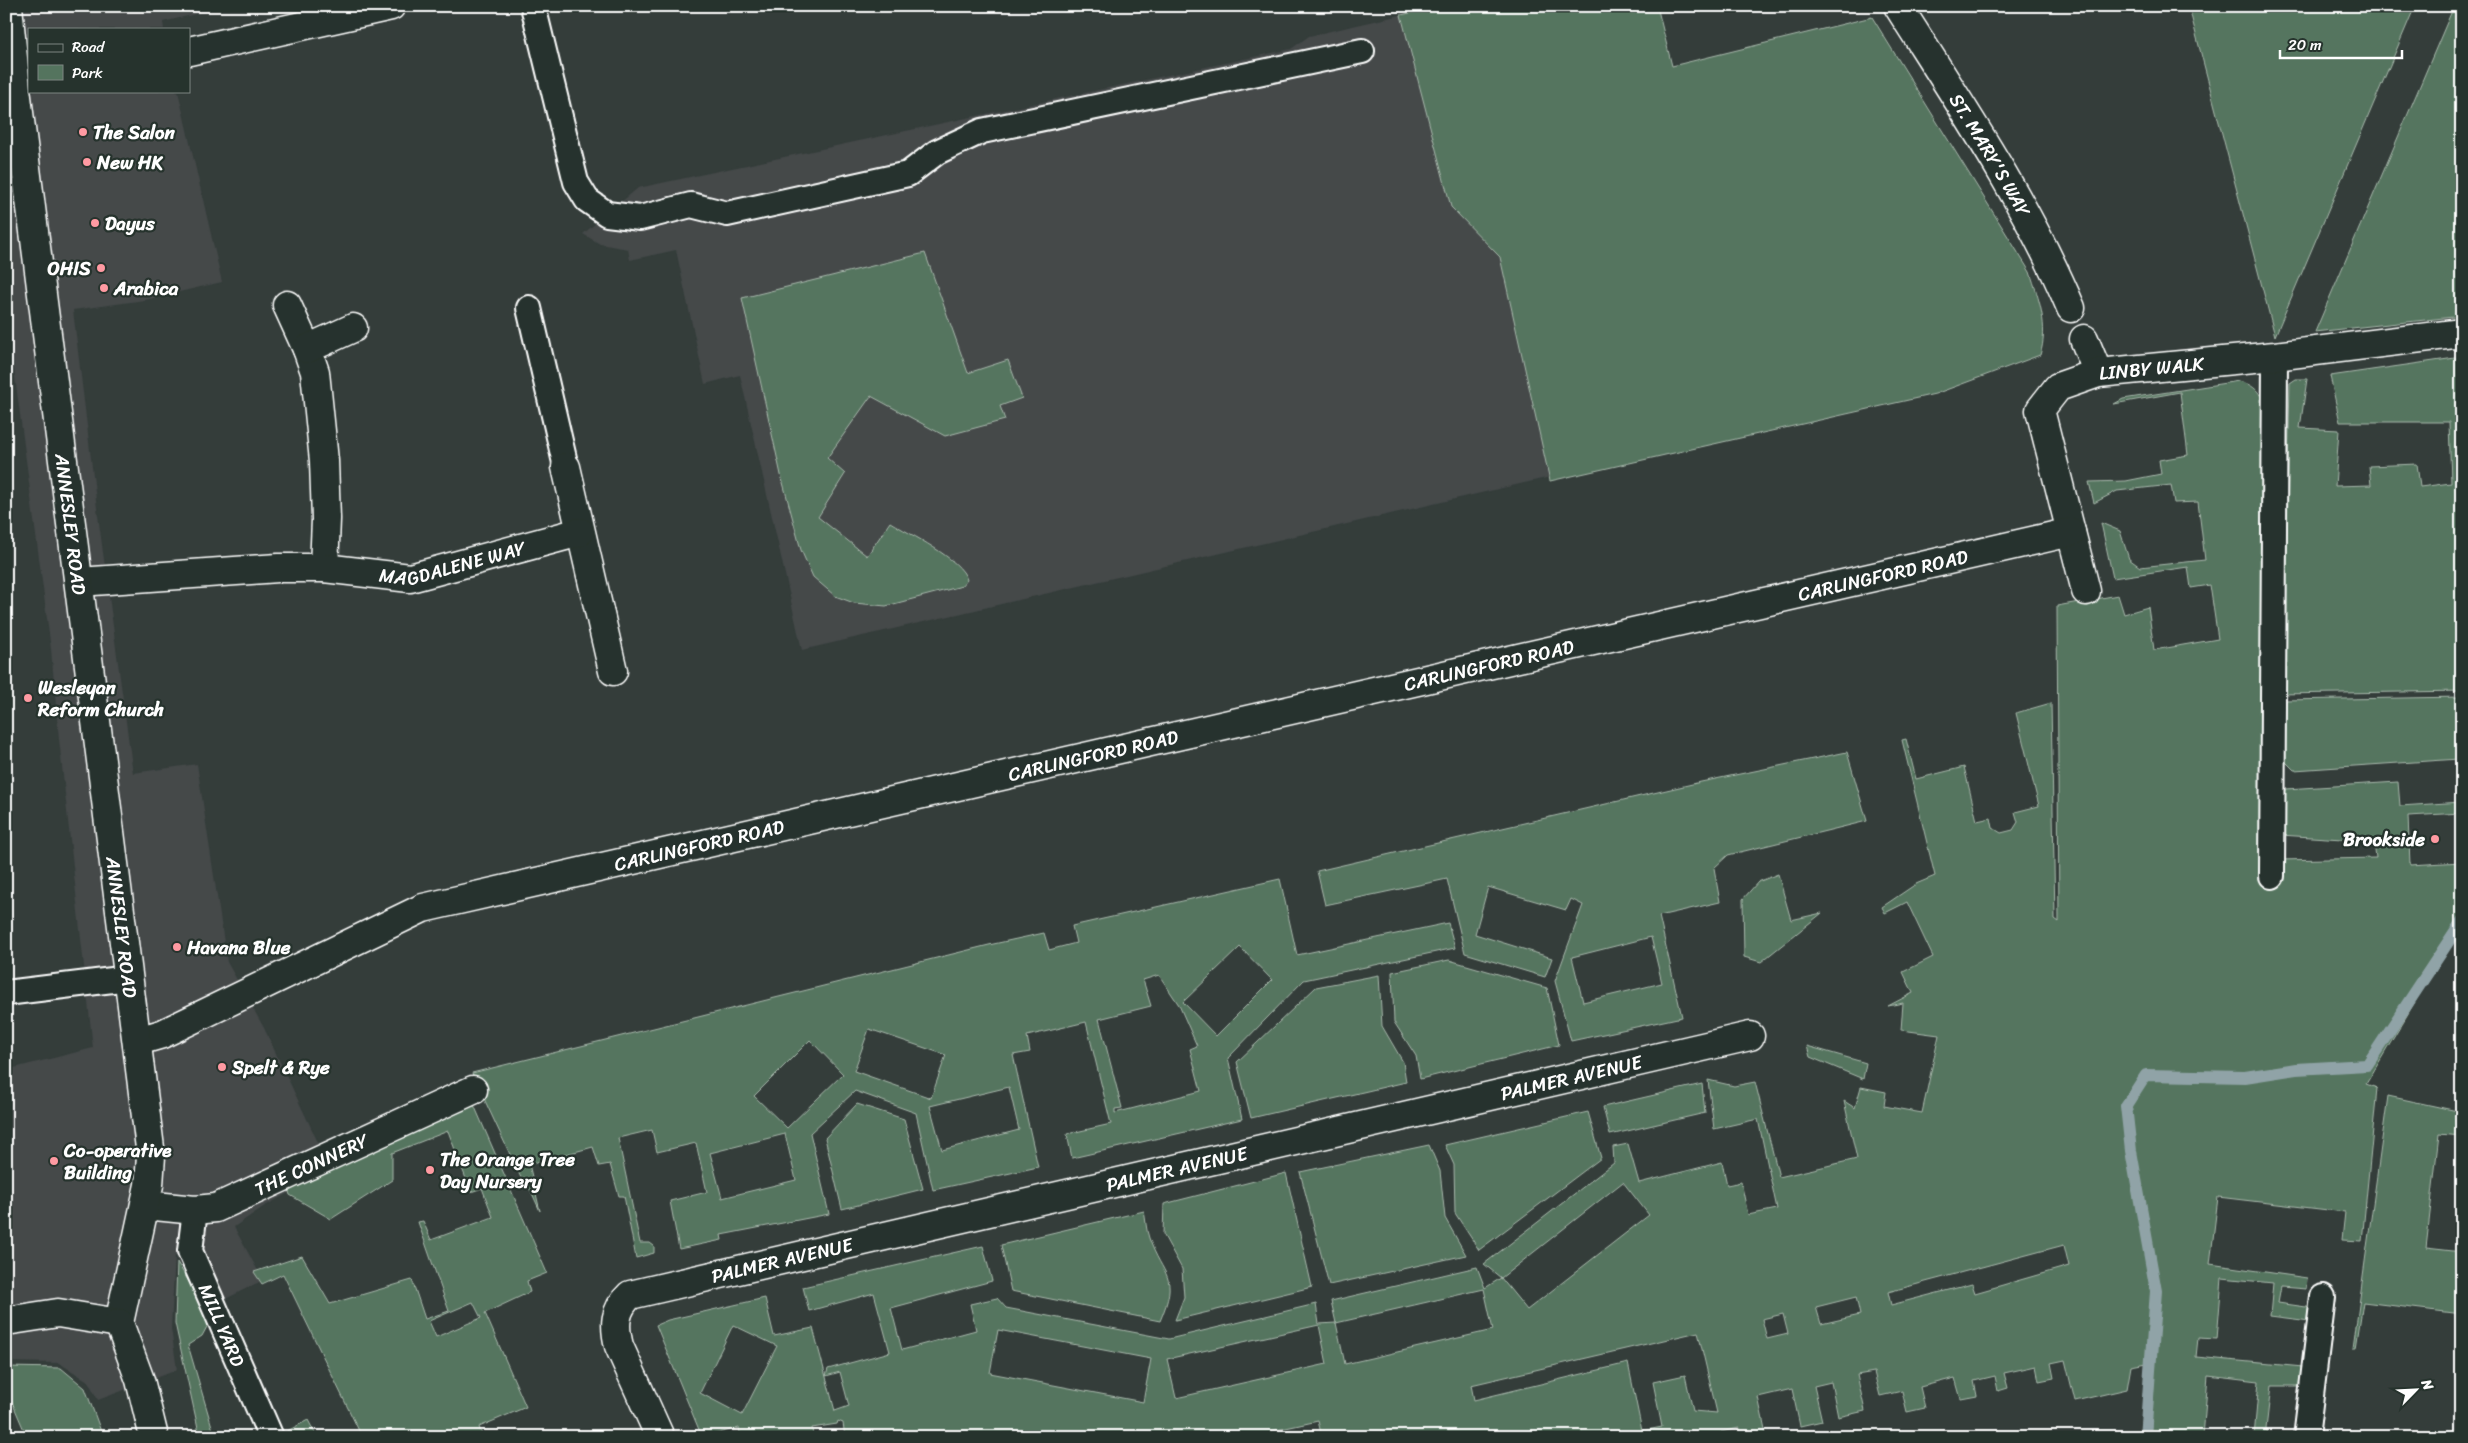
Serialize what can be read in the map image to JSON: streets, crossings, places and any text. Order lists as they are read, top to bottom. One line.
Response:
{"streets":{"street":["ST. MARY'S WAY","LINBY WALK","ANNESLEY ROAD","MAGDALENE WAY","CARLINGFORD ROAD","PALMER AVENUE","THE CONNERY"],"lane":["MILL YARD"]},"crossings":[["LINBY WALK","CARLINGFORD ROAD"],["ANNESLEY ROAD","MAGDALENE WAY"],["ANNESLEY ROAD","CARLINGFORD ROAD"],["ANNESLEY ROAD","THE CONNERY"],["THE CONNERY","MILL YARD"]],"places":["The Salon","New HK","Dayus","OHIS","Arabica","Wesleyan Reform Church","Brookside","Havana Blue","Spelt & Rye","Co-operative Building","The Orange Tree Day Nursery"],"legend":["Road","Park"],"scale_bar":"20 m","north":"top right"}
